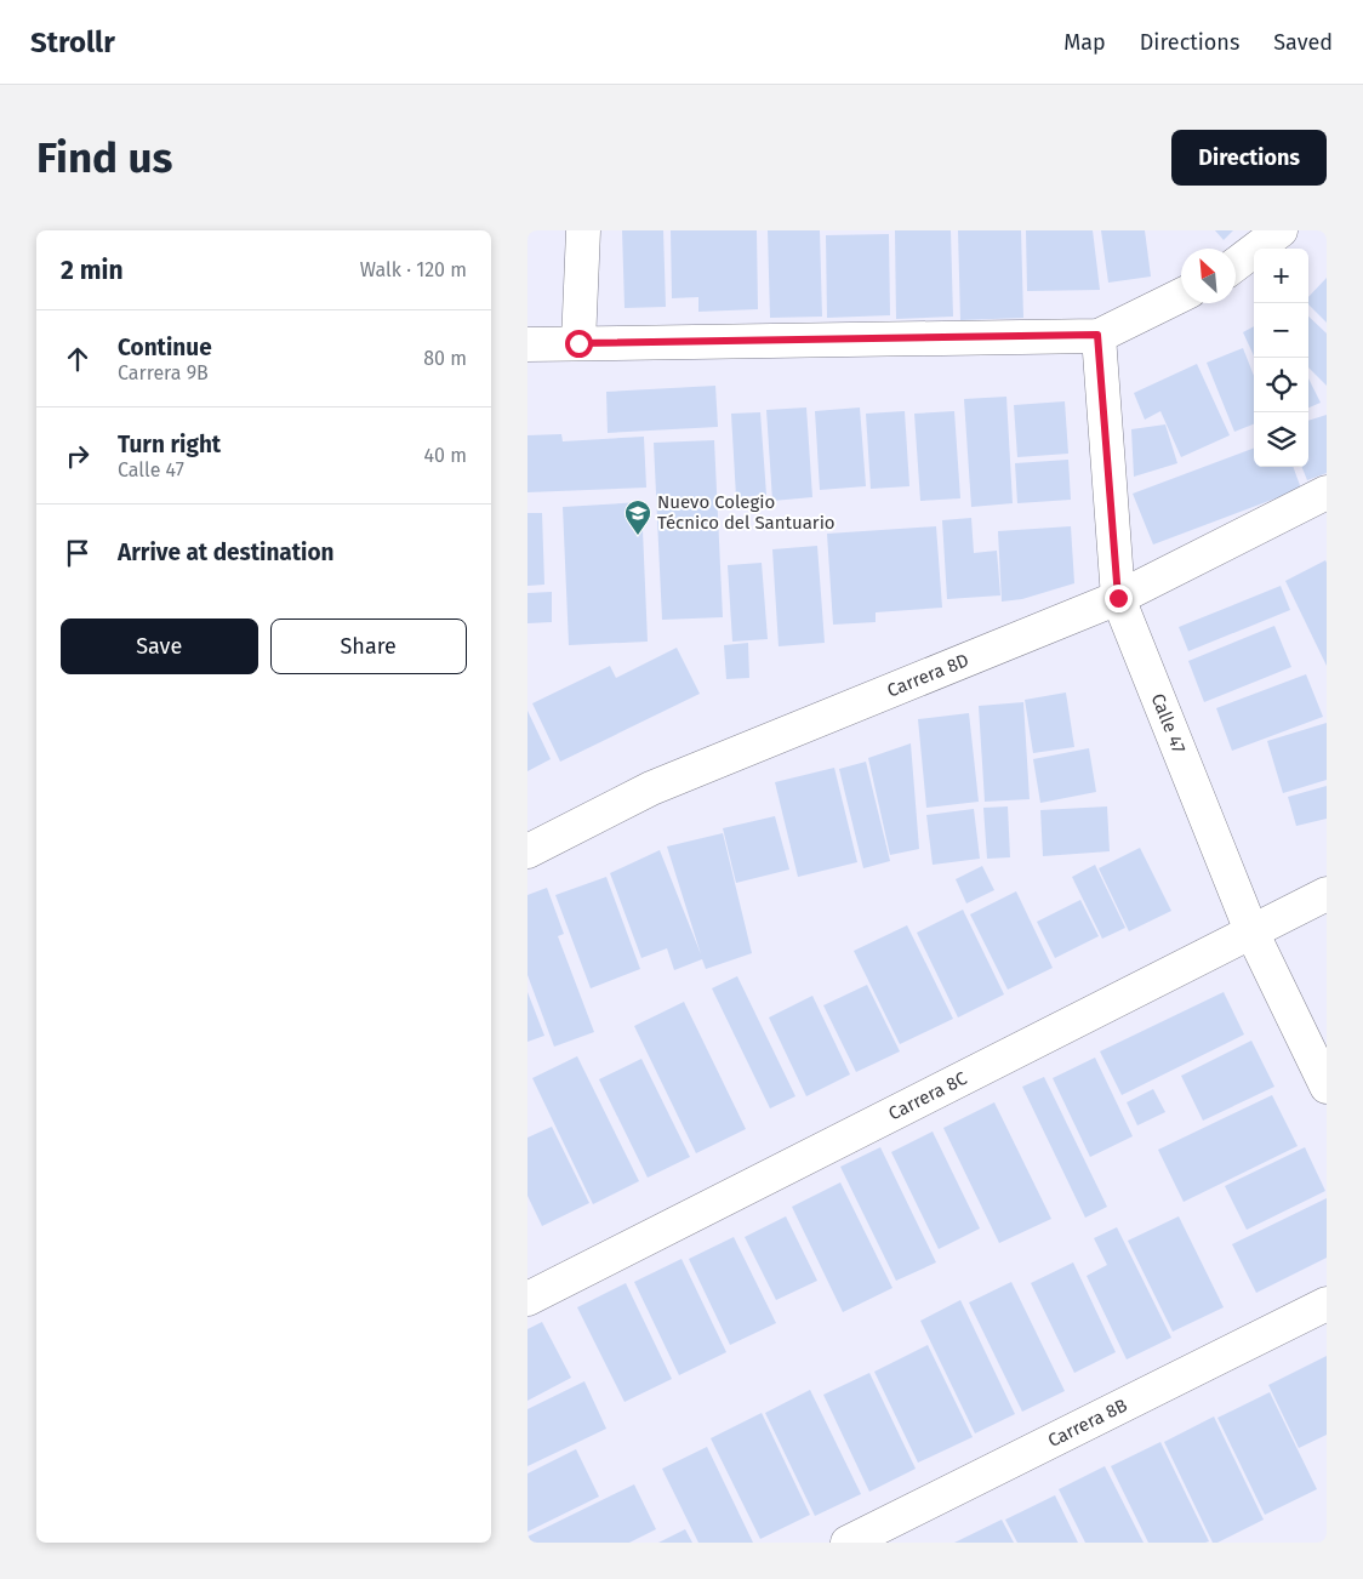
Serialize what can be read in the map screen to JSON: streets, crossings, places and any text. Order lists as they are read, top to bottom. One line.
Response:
{"streets":{"street":["Carrera 8D","Calle 47","Carrera 8C","Carrera 8B"]},"crossings":[["Carrera 8D","Calle 47"],["Calle 47","Carrera 8C"]],"places":{"school or university":["Nuevo Colegio Técnico del Santuario"]},"north":"top left","page":{"header":"Strollr","nav":["Map","Directions","Saved"],"buttons":["Directions",["Save","Share"]],"title":"Find us","heading":["2 min","Walk · 120 m"],"map_buttons":["+","−"],"list":[["Continue","Carrera 9B","80 m"],["Turn right","Calle 47","40 m"],"Arrive at destination"]}}
